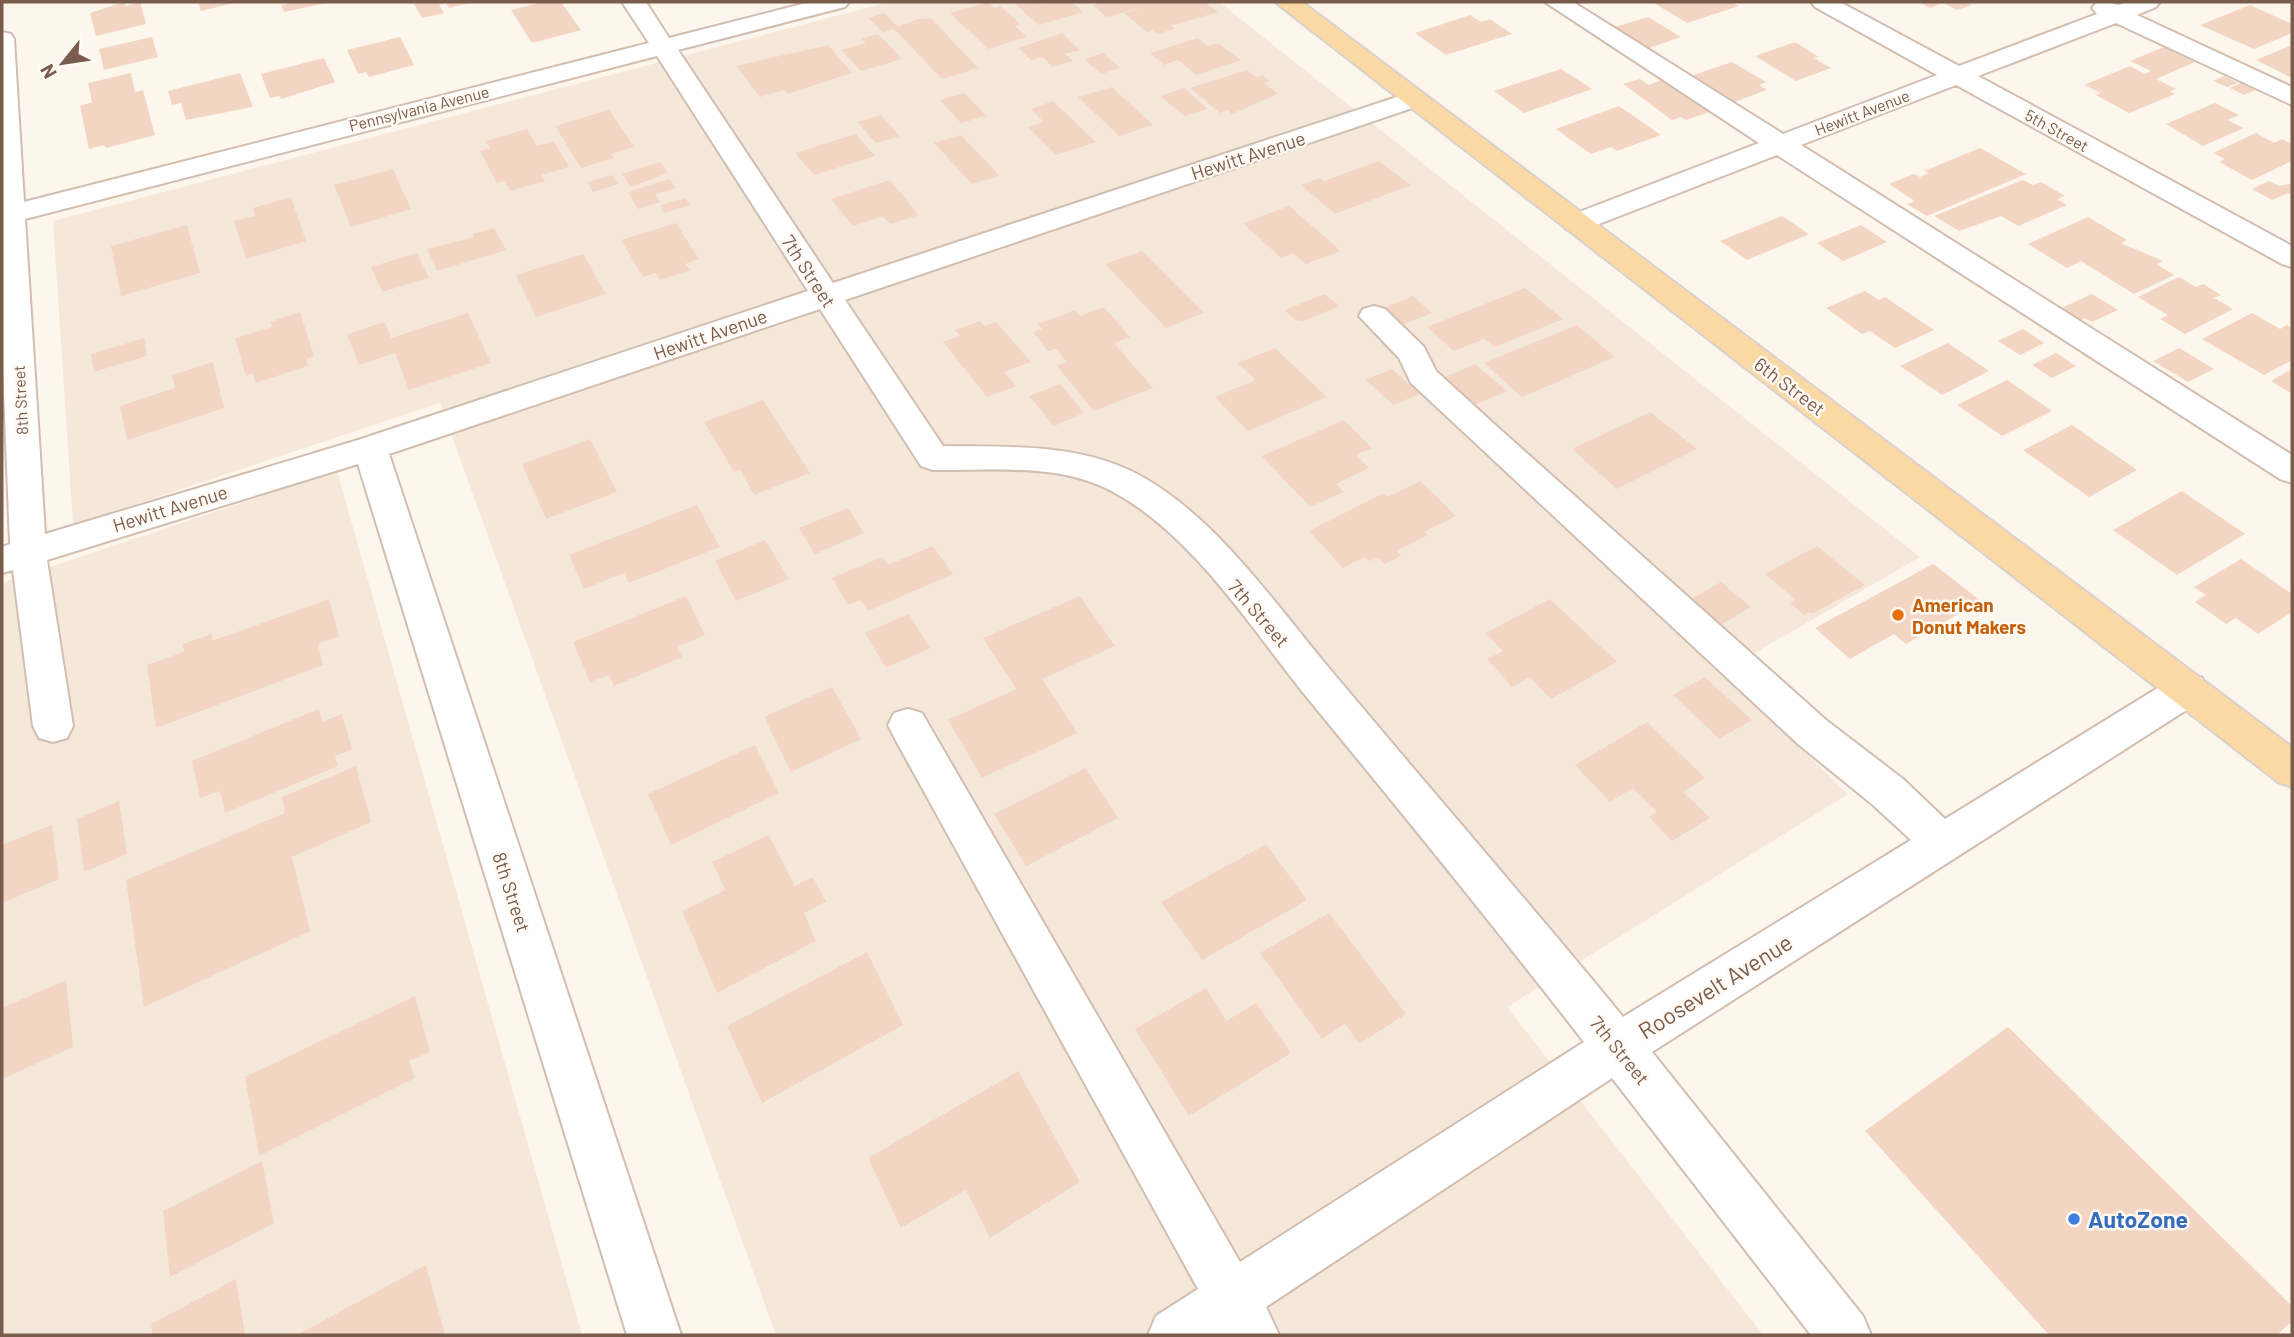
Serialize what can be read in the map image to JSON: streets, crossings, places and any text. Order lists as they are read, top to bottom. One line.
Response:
{"streets":{"main road":["6th Street"],"street":["Pennsylvania Avenue","Hewitt Avenue","5th Street","7th Street","8th Street","Roosevelt Avenue"]},"crossings":[["Pennsylvania Avenue","7th Street"],["Pennsylvania Avenue","8th Street"],["Hewitt Avenue","5th Street"],["Hewitt Avenue","7th Street"],["Hewitt Avenue","6th Street"],["Hewitt Avenue","8th Street"],["7th Street","Roosevelt Avenue"],["6th Street","Roosevelt Avenue"]],"places":["American Donut Makers","AutoZone"],"north":"bottom left"}
